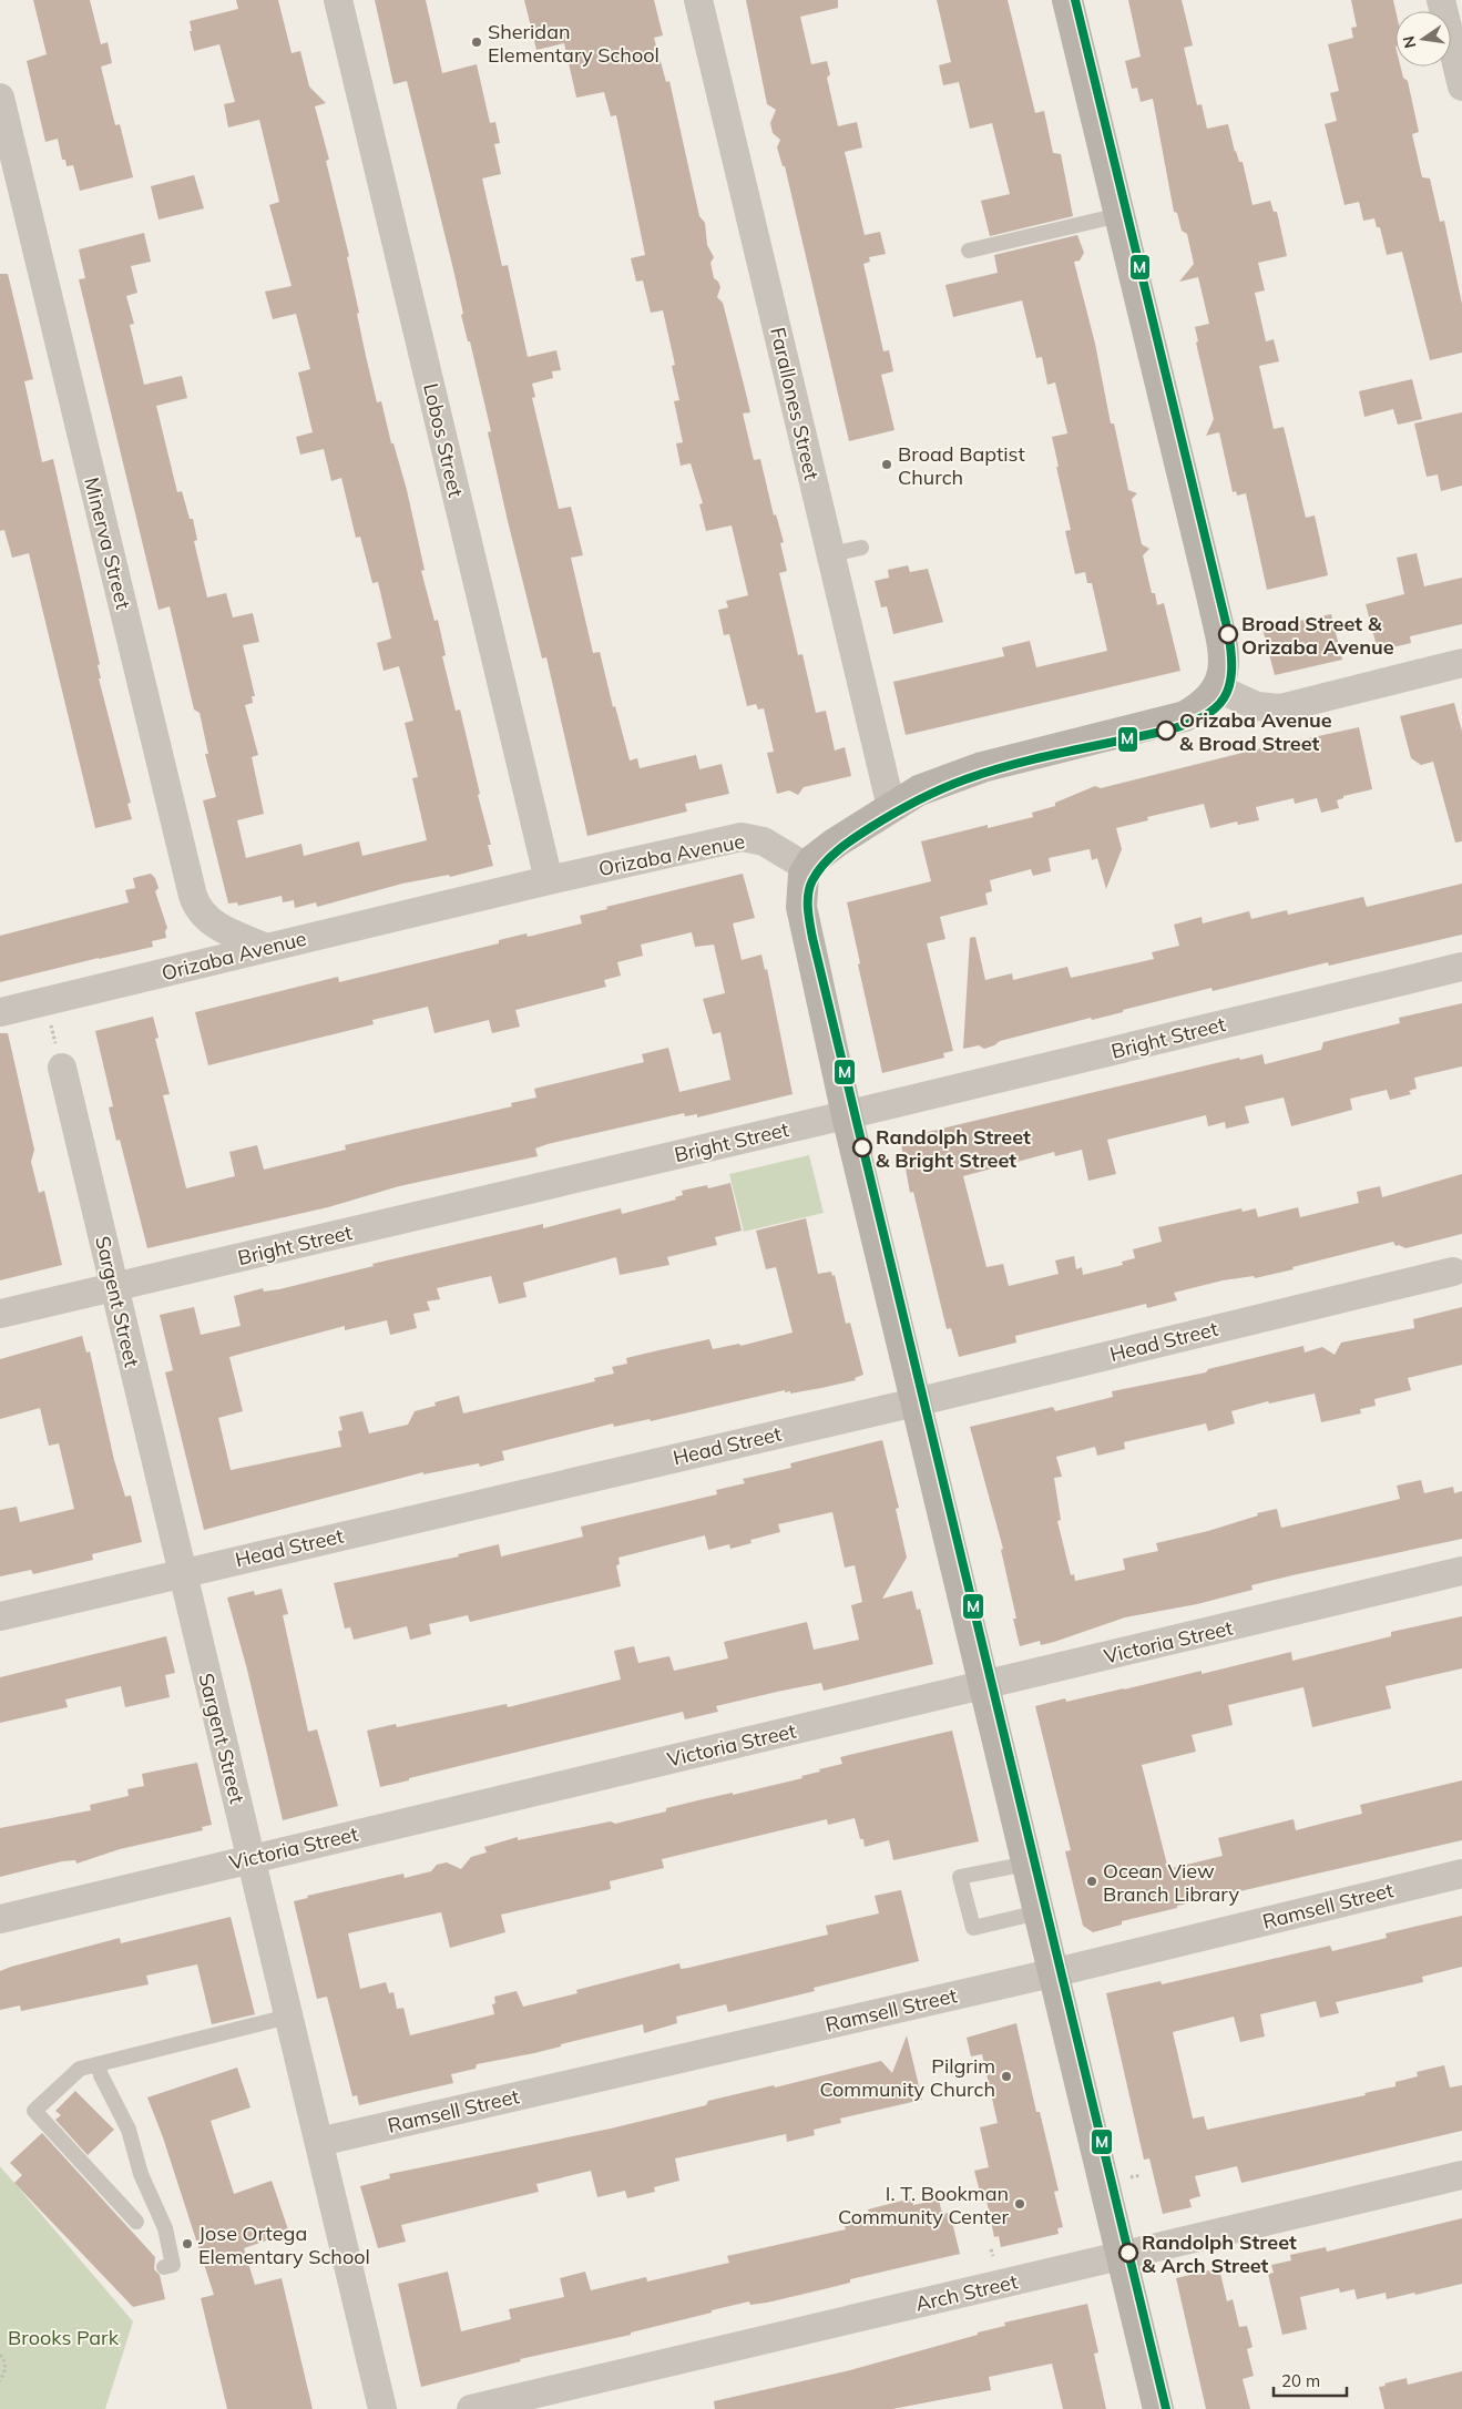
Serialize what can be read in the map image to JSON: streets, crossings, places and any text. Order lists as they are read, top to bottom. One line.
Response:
{"streets":{"street":["Farallones Street","Lobos Street","Minerva Street","Orizaba Avenue","Bright Street","Sargent Street","Head Street","Victoria Street","Ramsell Street","Arch Street"]},"crossings":[["Lobos Street","Orizaba Avenue"],["Minerva Street","Orizaba Avenue"],["Bright Street","Sargent Street"],["Sargent Street","Head Street"],["Sargent Street","Victoria Street"],["Sargent Street","Ramsell Street"]],"parks":["Brooks Park"],"places":["Sheridan Elementary School","Broad Baptist Church","Broad Street & Orizaba Avenue","Orizaba Avenue & Broad Street","Randolph Street & Bright Street","Ocean View Branch Library","Pilgrim Community Church","I. T. Bookman Community Center","Jose Ortega Elementary School","Randolph Street & Arch Street"],"lines":["transit line M"],"scale_bar":"20 m","north":"left"}
